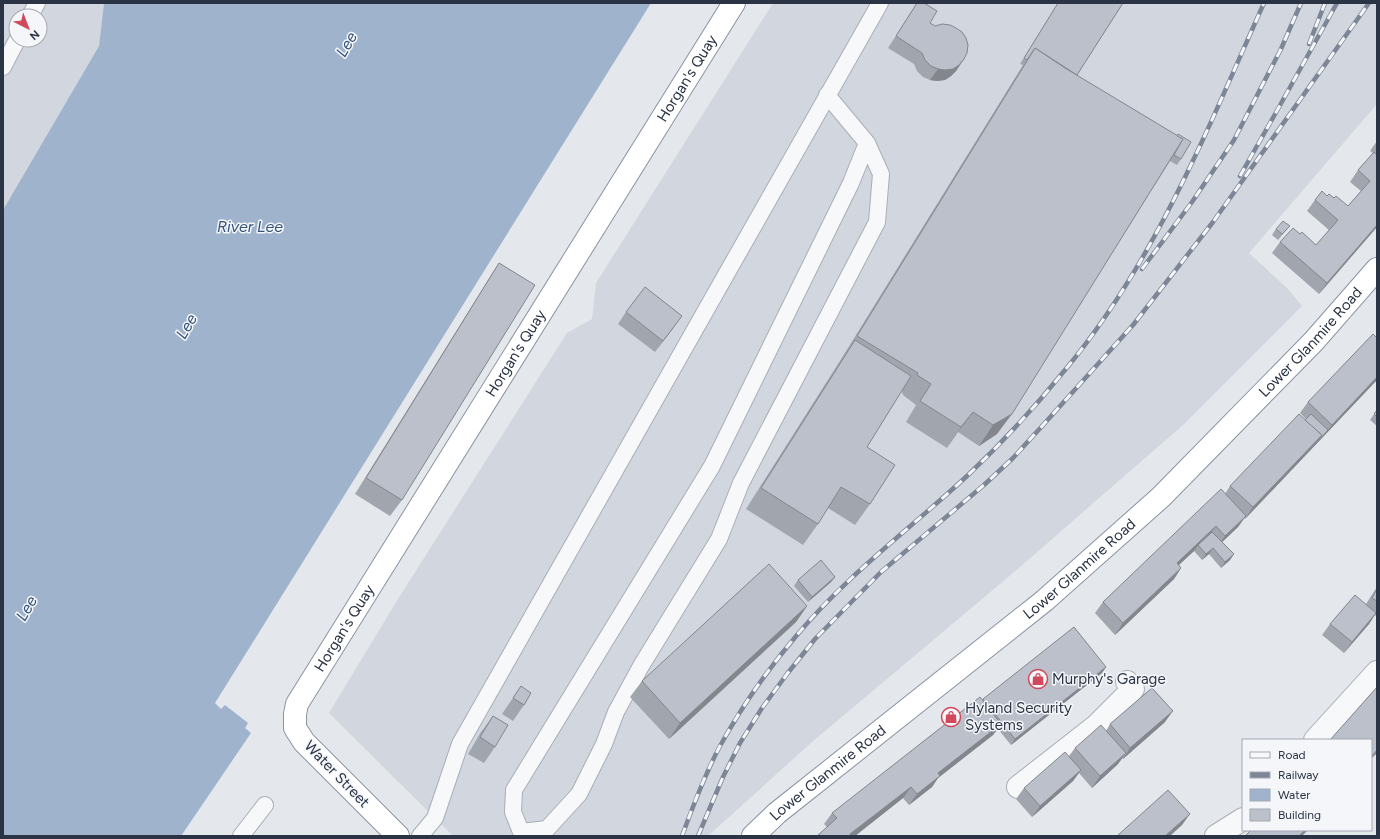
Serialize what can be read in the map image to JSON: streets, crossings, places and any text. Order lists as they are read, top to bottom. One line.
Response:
{"streets":{"highway":["Horgan's Quay","Lower Glanmire Road","Water Street"]},"crossings":[["Horgan's Quay","Water Street"]],"water":["Lee","River Lee"],"places":{"shop":["Murphy's Garage","Hyland Security Systems"]},"legend":["Road","Railway","Water","Building"],"north":"bottom right"}
